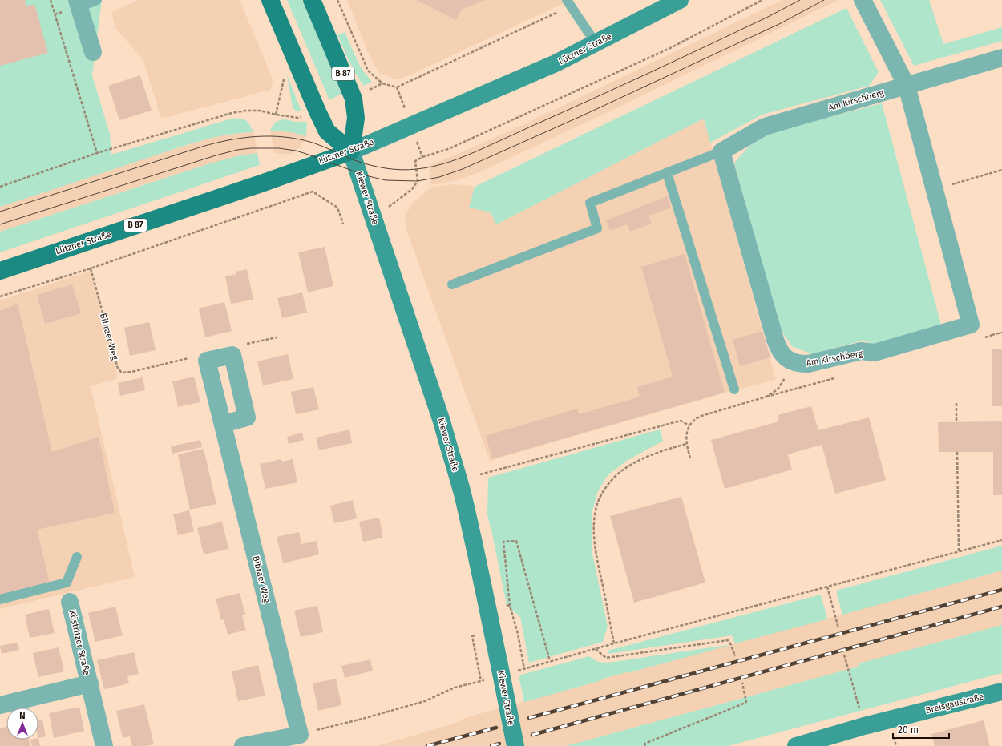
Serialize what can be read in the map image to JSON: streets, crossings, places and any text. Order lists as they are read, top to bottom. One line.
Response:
{"streets":{"main road":["Lützner Straße","B 87","Kiewer Straße"],"street":["Am Kirschberg","Bibraer Weg","Köstritzer Straße","Breisgaustraße"]},"crossings":[["Lützner Straße","Kiewer Straße"]],"scale_bar":"20 m","north":"top"}
